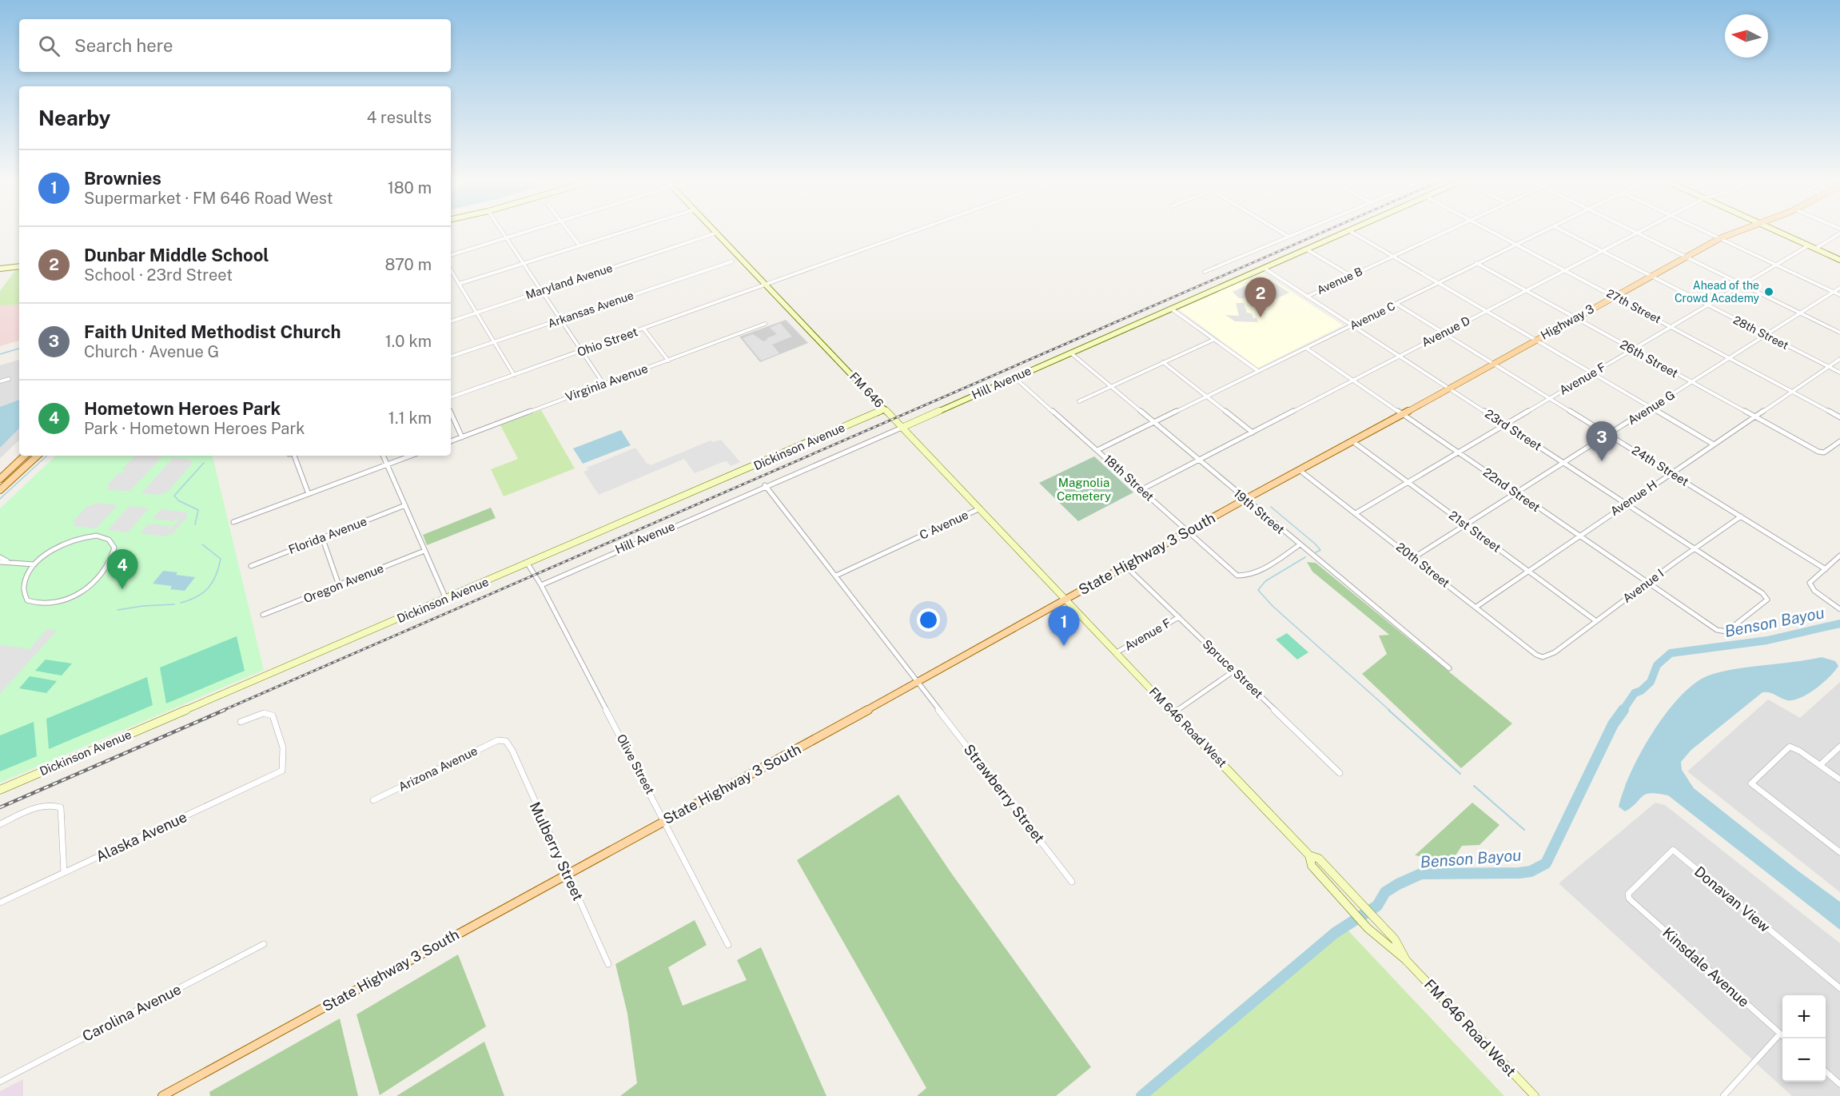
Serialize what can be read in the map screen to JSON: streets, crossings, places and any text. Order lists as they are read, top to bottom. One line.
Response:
{"streets":{"main road":["Highway 3","State Highway 3 South"],"street":["Avenue B","Maryland Avenue","27th Street","Arkansas Avenue","Avenue C","Avenue D","28th Street","Ohio Street","26th Street","Avenue F","Virginia Avenue","Hill Avenue","FM 646","Avenue G","23rd Street","Dickinson Avenue","24th Street","18th Street","22nd Street","Avenue H","19th Street","C Avenue","21st Street","Florida Avenue","20th Street","Oregon Avenue","Avenue I","Spruce Street","FM 646 Road West","Olive Street","Arizona Avenue","Strawberry Street","Alaska Avenue","Mulberry Street","Donavan View","Kinsdale Avenue","Carolina Avenue"]},"crossings":[["Avenue B","23rd Street"],["Maryland Avenue","FM 646"],["27th Street","Avenue C"],["27th Street","Highway 3"],["27th Street","Avenue D"],["27th Street","Avenue F"],["27th Street","Avenue G"],["27th Street","Avenue H"],["Avenue C","26th Street"],["Avenue C","23rd Street"],["Avenue C","24th Street"],["Avenue C","18th Street"],["Avenue C","22nd Street"],["Avenue C","19th Street"],["Highway 3","28th Street"],["Highway 3","26th Street"],["Highway 3","23rd Street"],["Highway 3","24th Street"],["Highway 3","22nd Street"],["Highway 3","21st Street"],["Highway 3","State Highway 3 South"],["Highway 3","20th Street"],["Avenue D","28th Street"],["Avenue D","26th Street"],["Avenue D","23rd Street"],["Avenue D","24th Street"],["Avenue D","18th Street"],["Avenue D","22nd Street"],["Avenue D","19th Street"],["28th Street","Avenue F"],["28th Street","Avenue G"],["28th Street","Avenue H"],["Ohio Street","FM 646"],["26th Street","Avenue F"],["26th Street","Avenue G"],["26th Street","Avenue H"],["Avenue F","23rd Street"],["Avenue F","24th Street"],["Avenue F","22nd Street"],["Avenue F","21st Street"],["Avenue F","20th Street"],["Avenue F","Spruce Street"],["Avenue F","FM 646 Road West"],["Hill Avenue","FM 646"],["Hill Avenue","23rd Street"],["Hill Avenue","18th Street"],["Hill Avenue","19th Street"],["Hill Avenue","Olive Street"],["FM 646","Dickinson Avenue"],["FM 646","C Avenue"],["FM 646","State Highway 3 South"],["FM 646","FM 646 Road West"],["Avenue G","23rd Street"],["Avenue G","24th Street"],["Avenue G","22nd Street"],["Avenue G","21st Street"],["Avenue G","20th Street"],["23rd Street","22nd Street"],["23rd Street","Avenue H"],["23rd Street","Avenue I"],["Dickinson Avenue","Olive Street"],["24th Street","Avenue H"],["24th Street","Avenue I"],["18th Street","19th Street"],["18th Street","State Highway 3 South"],["22nd Street","Avenue H"],["22nd Street","Avenue I"],["Avenue H","21st Street"],["Avenue H","20th Street"],["19th Street","State Highway 3 South"],["21st Street","Avenue I"],["State Highway 3 South","20th Street"],["State Highway 3 South","Spruce Street"],["State Highway 3 South","FM 646 Road West"],["State Highway 3 South","Olive Street"],["State Highway 3 South","Strawberry Street"],["State Highway 3 South","Mulberry Street"],["20th Street","Avenue I"],["Arizona Avenue","Mulberry Street"],["Donavan View","Kinsdale Avenue"]],"water":["Benson Bayou"],"parks":["Magnolia Cemetery"],"places":["Ahead of the Crowd Academy"],"north":"left","page":{"search":"Search here","heading":["Nearby","4 results"],"list":[{"mark":"1","name":"Brownies","note":"Supermarket · FM 646 Road West","value":"180 m"},{"mark":"2","name":"Dunbar Middle School","note":"School · 23rd Street","value":"870 m"},{"mark":"3","name":"Faith United Methodist Church","note":"Church · Avenue G","value":"1.0 km"},{"mark":"4","name":"Hometown Heroes Park","note":"Park · Hometown Heroes Park","value":"1.1 km"}],"pins":["2","3","4","1"],"map_buttons":["+","−"]}}
